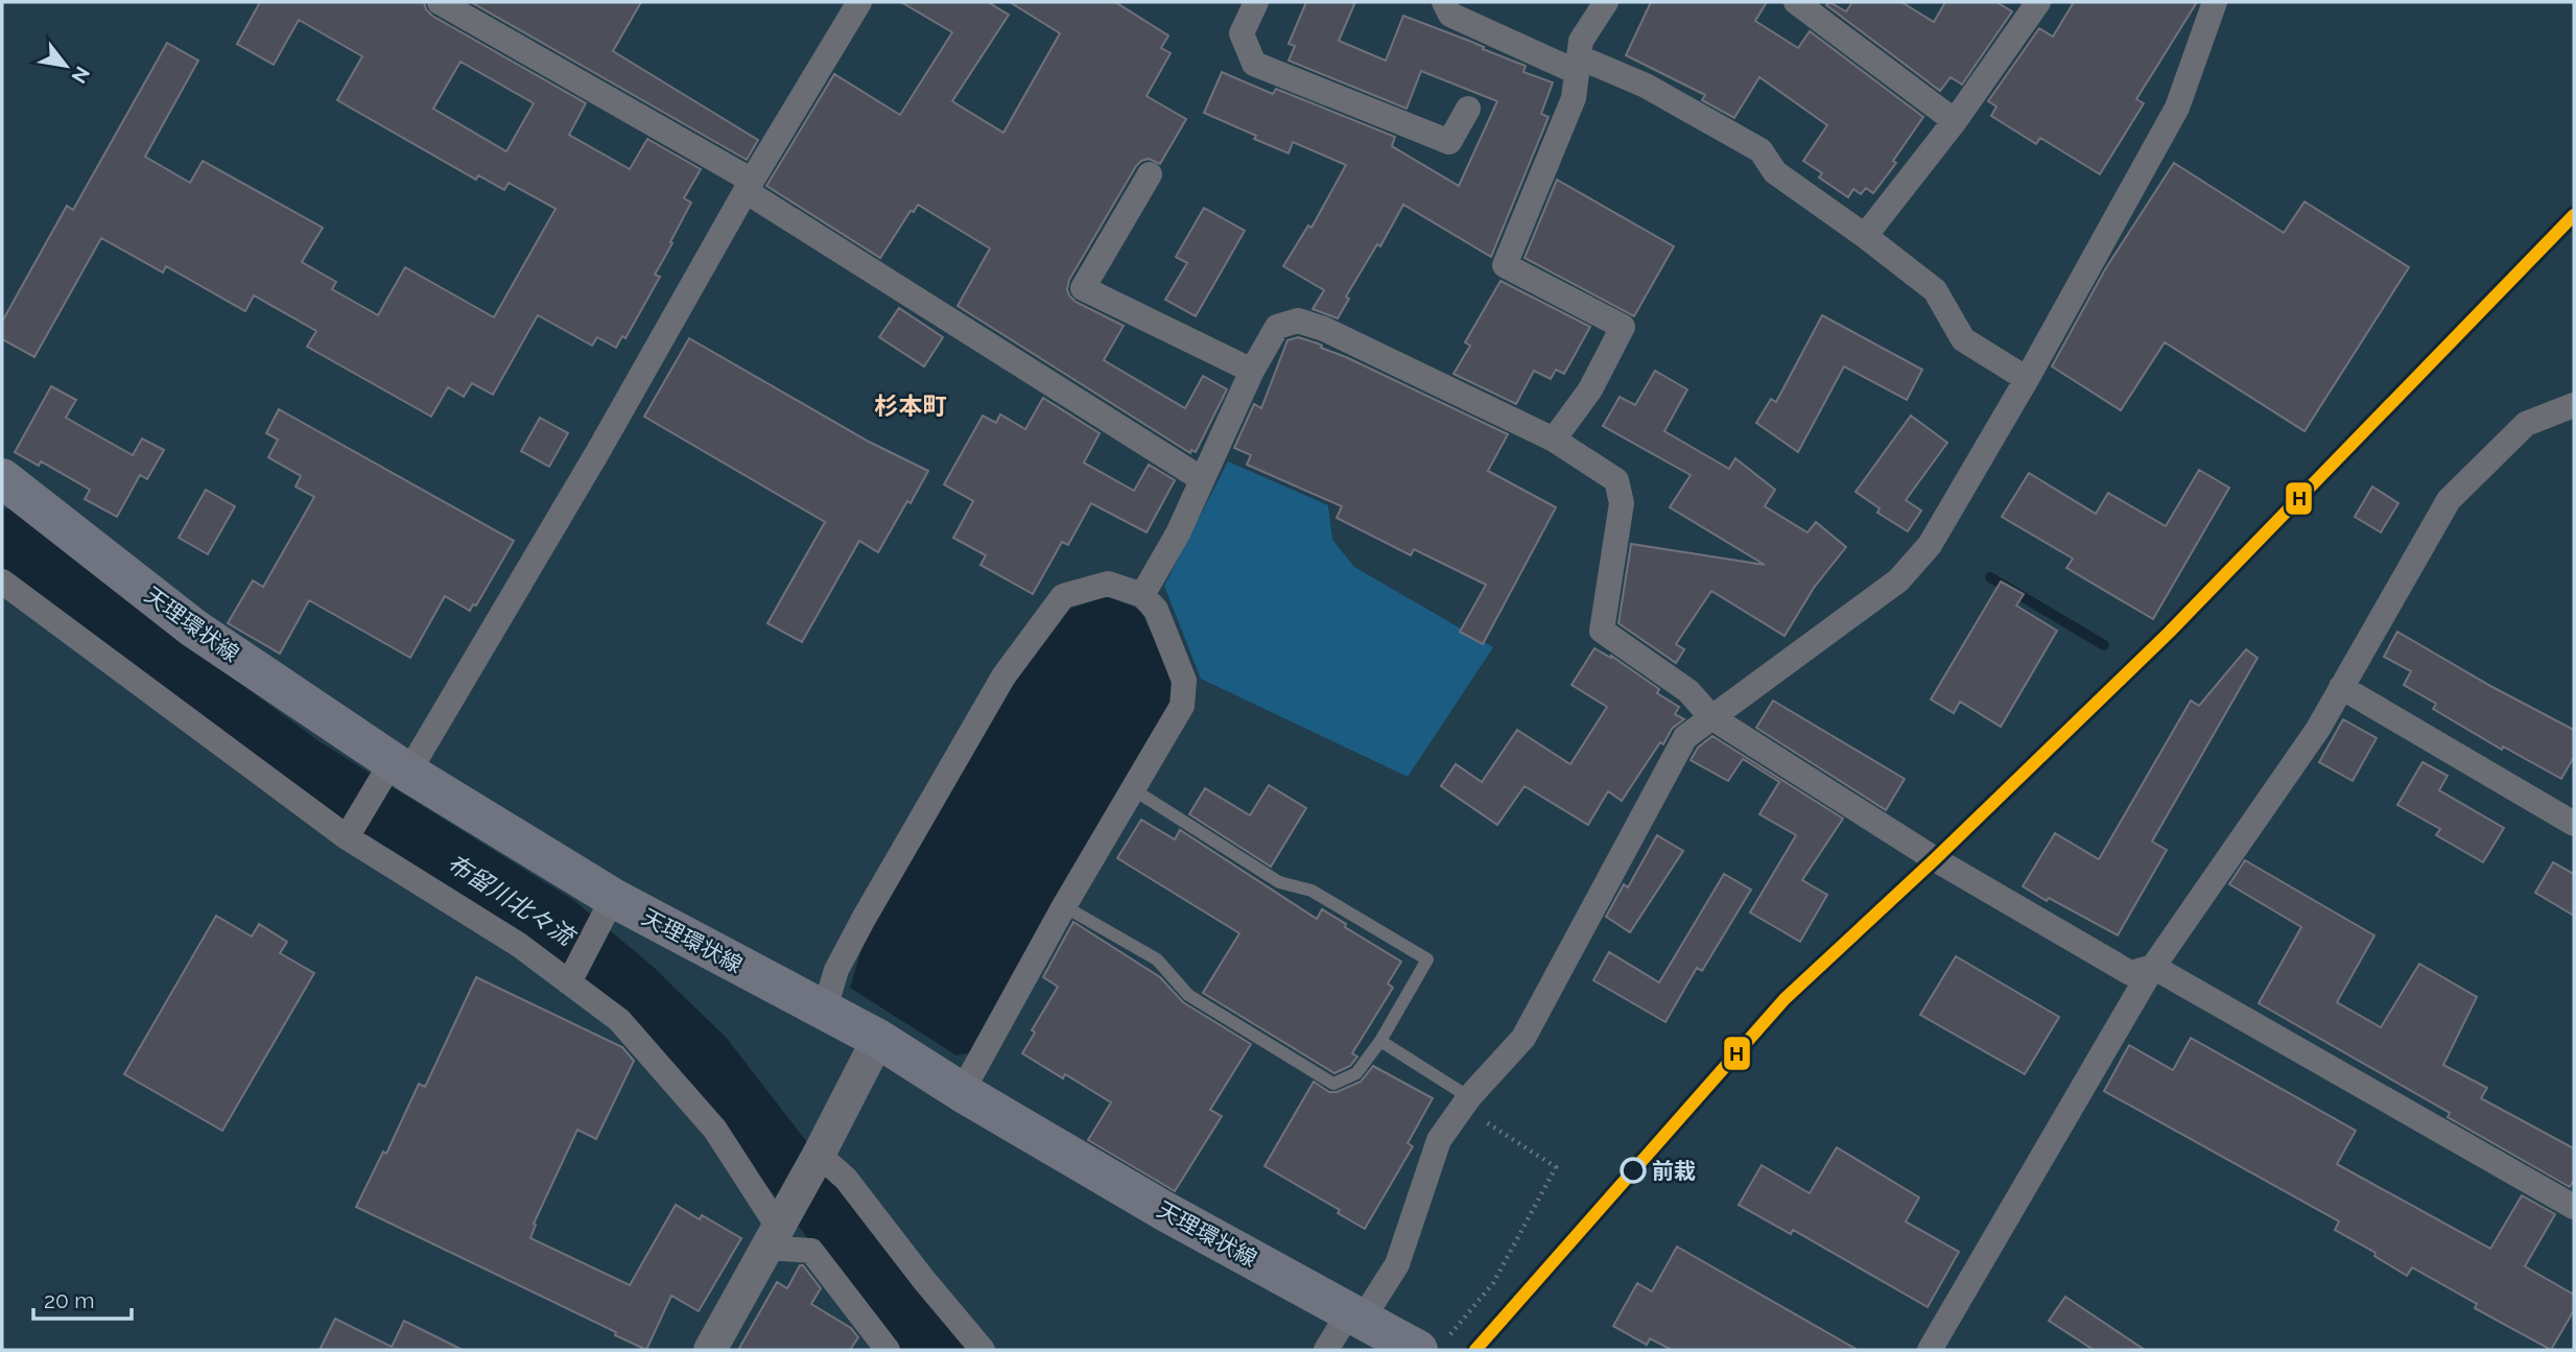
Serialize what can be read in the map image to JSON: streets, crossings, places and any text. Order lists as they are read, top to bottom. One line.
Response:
{"streets":{"main road":["天理環状線"]},"districts":["杉本町"],"water":["布留川北々流"],"places":["前栽"],"lines":["transit line H"],"scale_bar":"20 m","north":"bottom right"}
